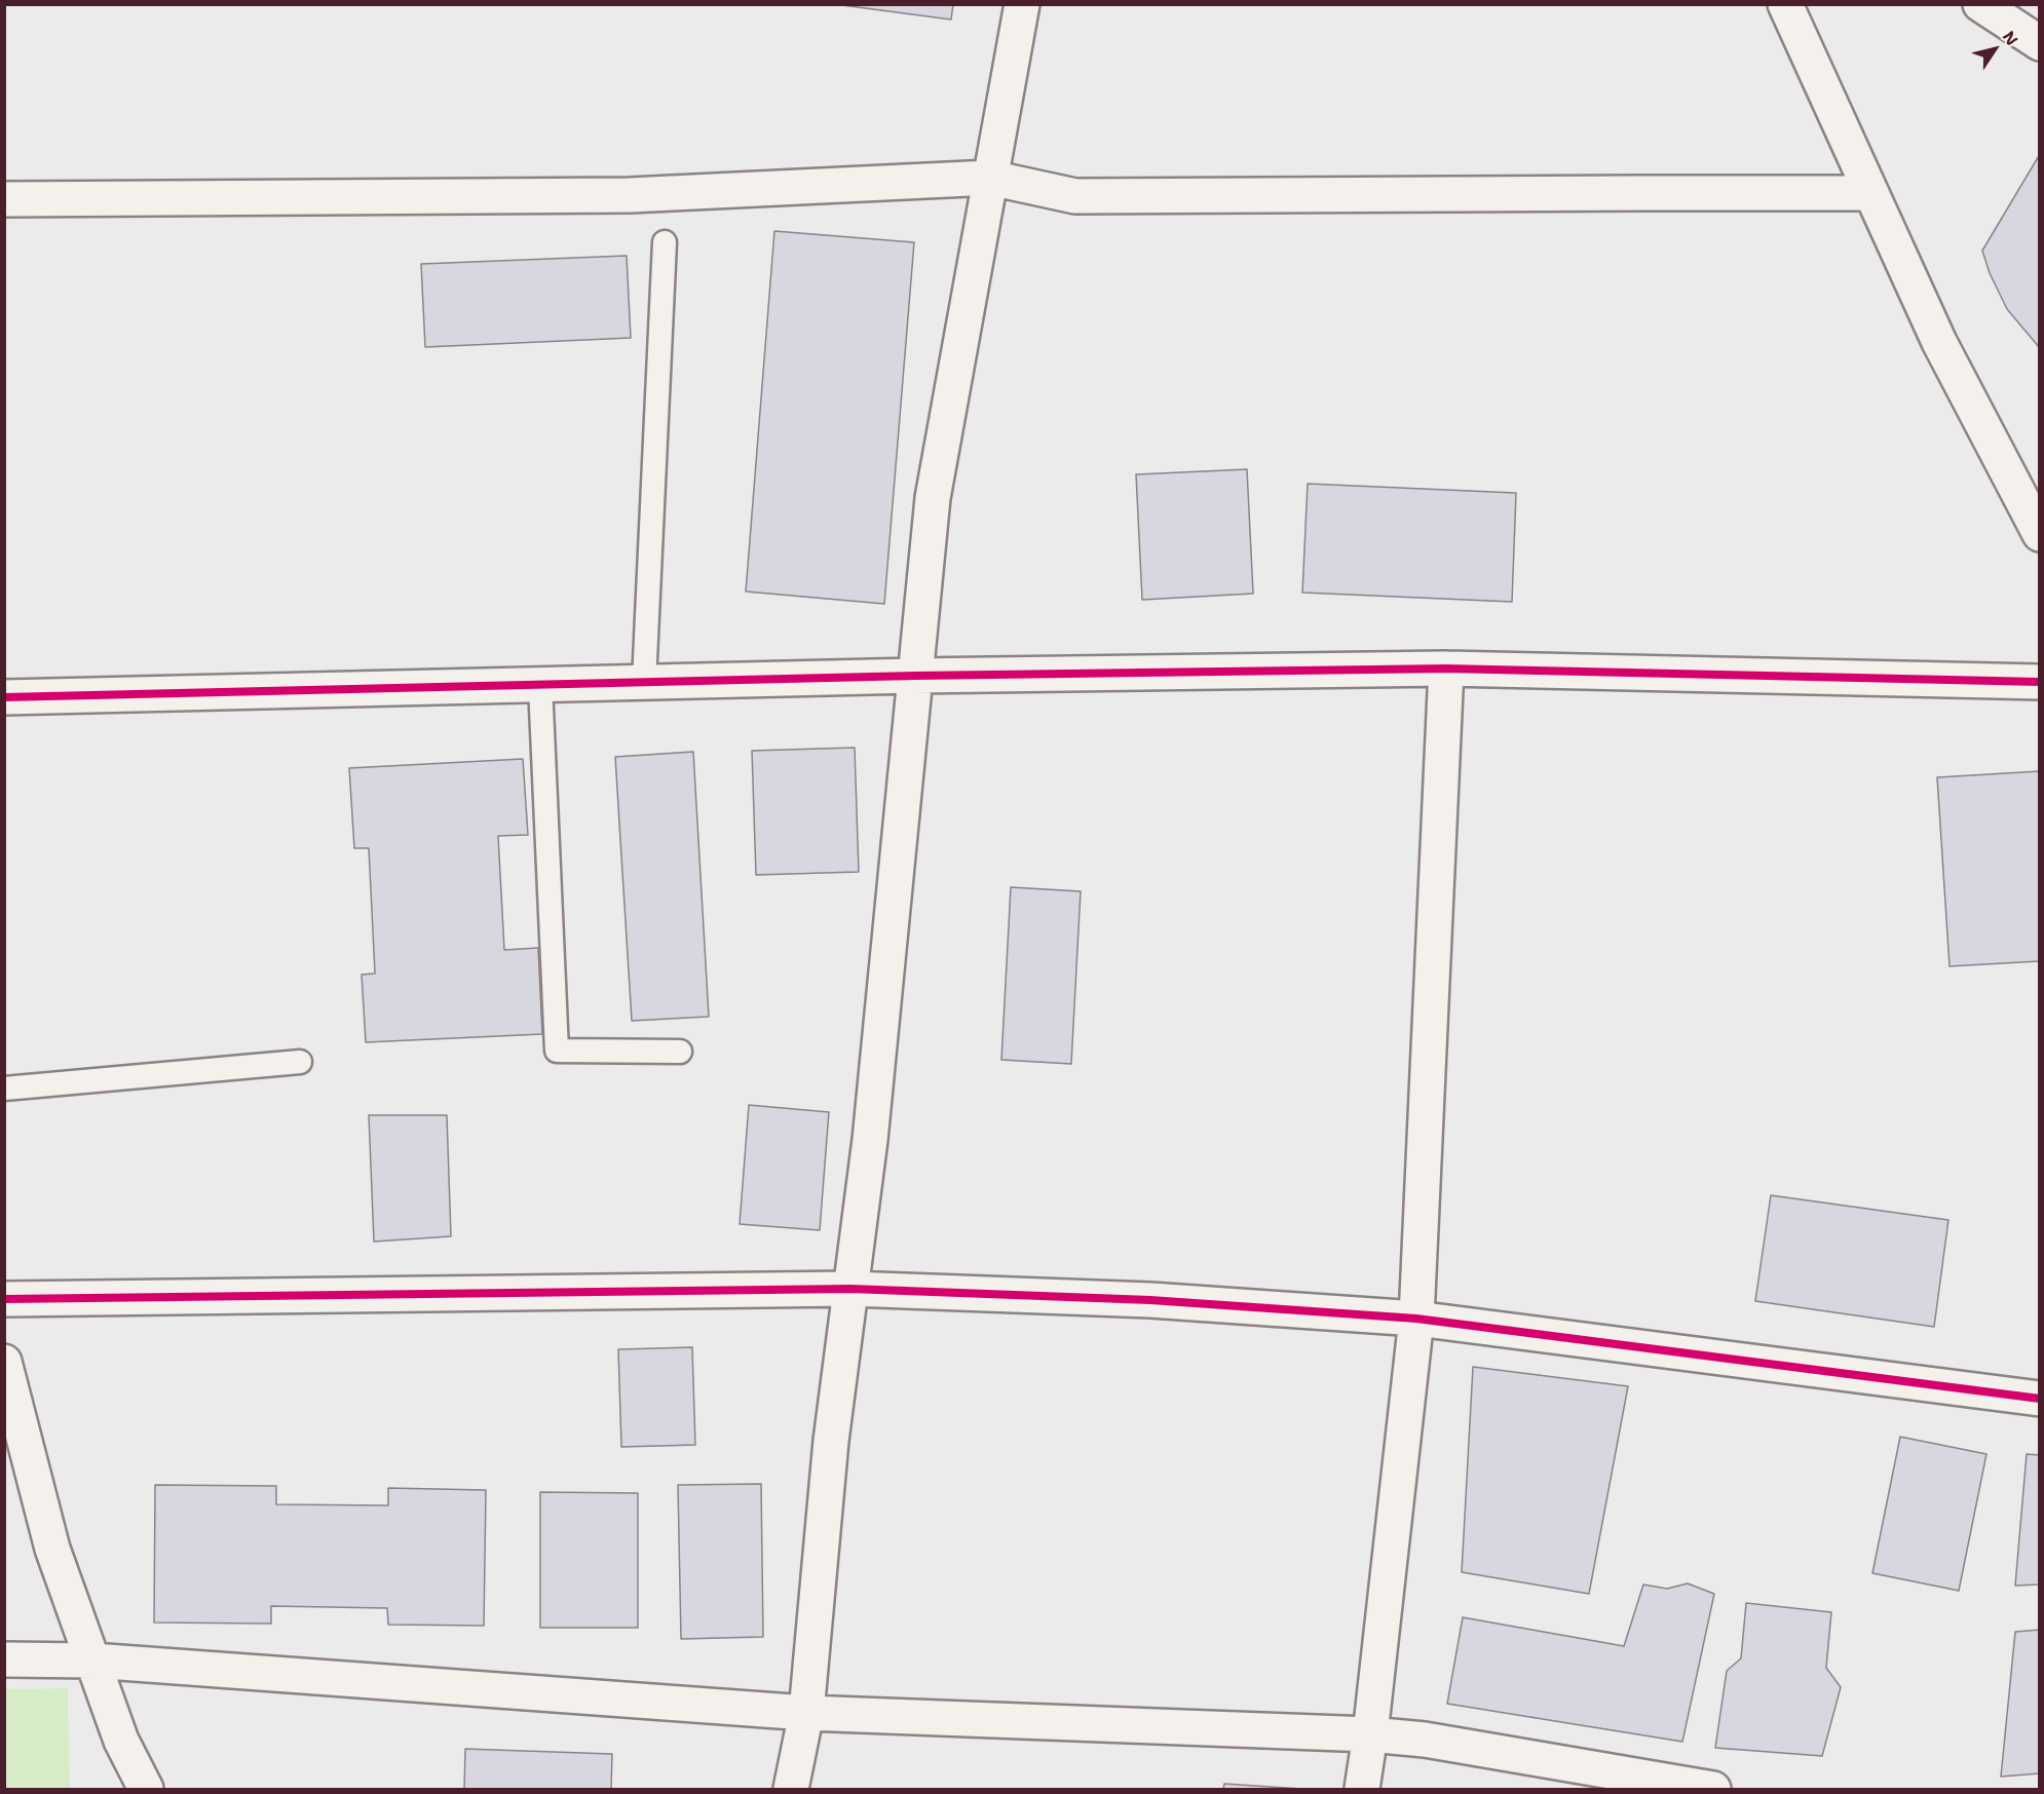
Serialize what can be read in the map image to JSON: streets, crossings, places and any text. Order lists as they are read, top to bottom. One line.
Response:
{"north":"top right"}
